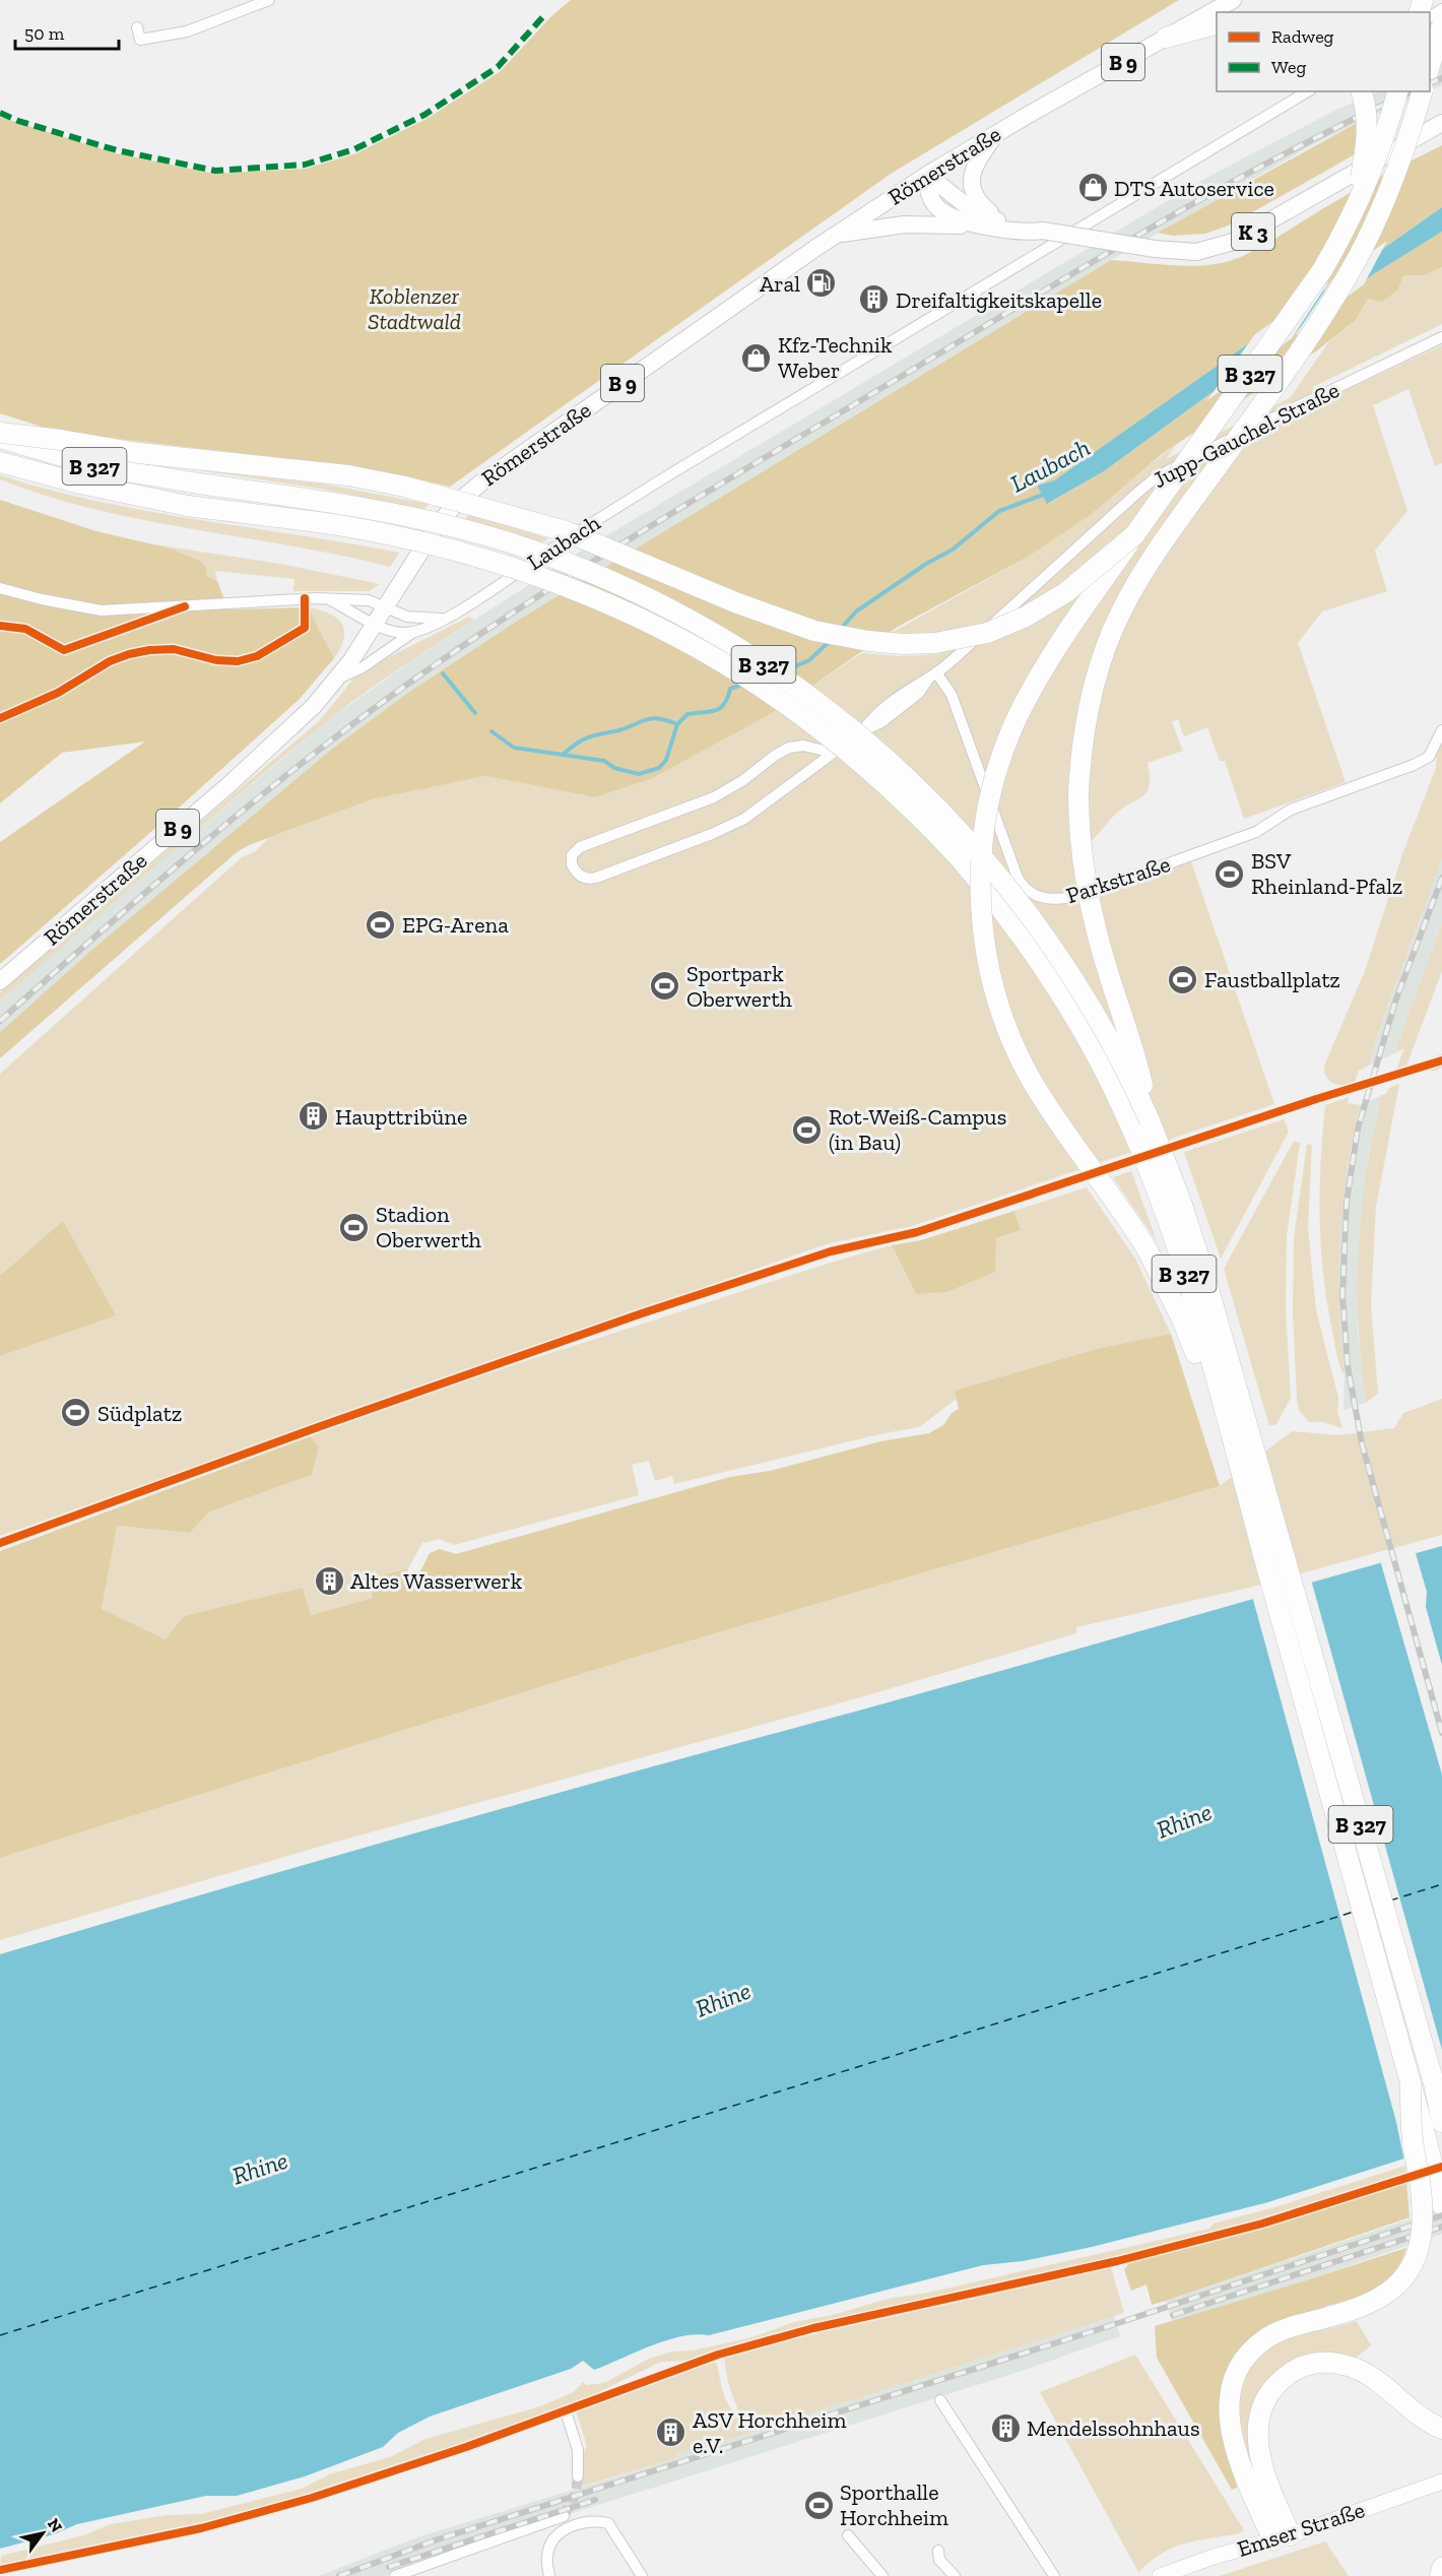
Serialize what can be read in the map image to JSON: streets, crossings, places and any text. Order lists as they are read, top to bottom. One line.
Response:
{"streets":{"highway":["B 327"],"main road":["B 9","Römerstraße","K 3"],"street":["Jupp-Gauchel-Straße","Laubach","Parkstraße","Emser Straße"]},"crossings":[["B 9","Römerstraße"],["Römerstraße","K 3"],["Römerstraße","Laubach"],["Jupp-Gauchel-Straße","Parkstraße"]],"water":["Laubach","Rhine"],"parks":["Koblenzer Stadtwald"],"places":{"shop":["DTS Autoservice","Kfz-Technik Weber"],"fuel station":["Aral"],"building":["Dreifaltigkeitskapelle","Haupttribüne","Altes Wasserwerk","Mendelssohnhaus","ASV Horchheim e.V."],"sports":["BSV Rheinland-Pfalz","EPG-Arena","Faustballplatz","Sportpark Oberwerth","Rot-Weiß-Campus (in Bau)","Stadion Oberwerth","Südplatz","Sporthalle Horchheim"]},"legend":["Radweg","Weg"],"scale_bar":"50 m","north":"top right"}
